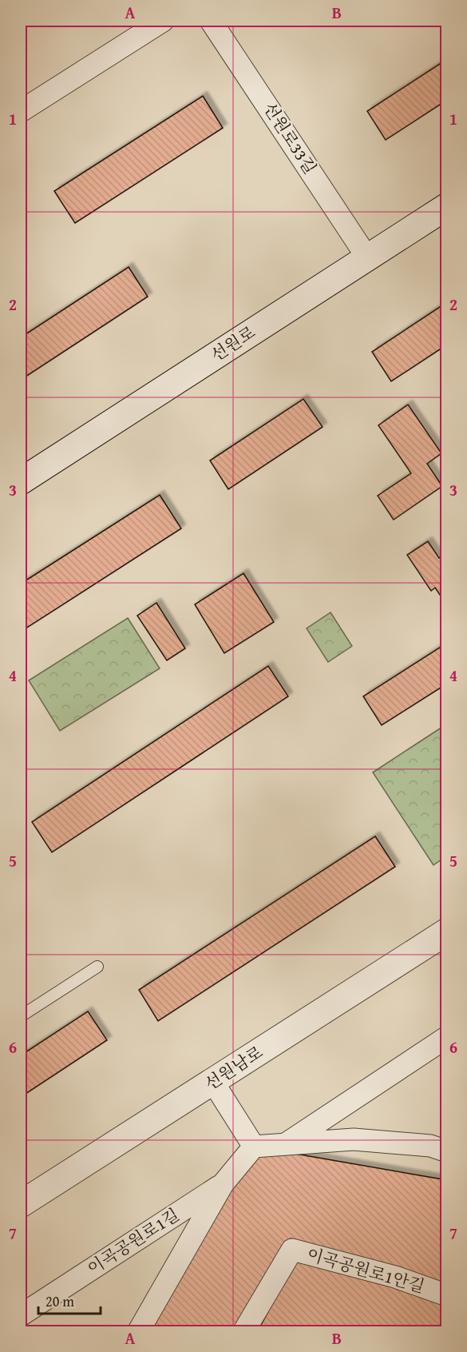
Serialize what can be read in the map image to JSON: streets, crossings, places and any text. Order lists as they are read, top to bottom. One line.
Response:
{"streets":{"main road":["선원로","선원남로"],"street":["선원로33길","이곡공원로1길","이곡공원로1안길"]},"crossings":[["선원로33길","선원로"]],"scale_bar":"20 m","grid":{"columns":["A","B"],"rows":["1","2","3","4","5","6","7"]}}
